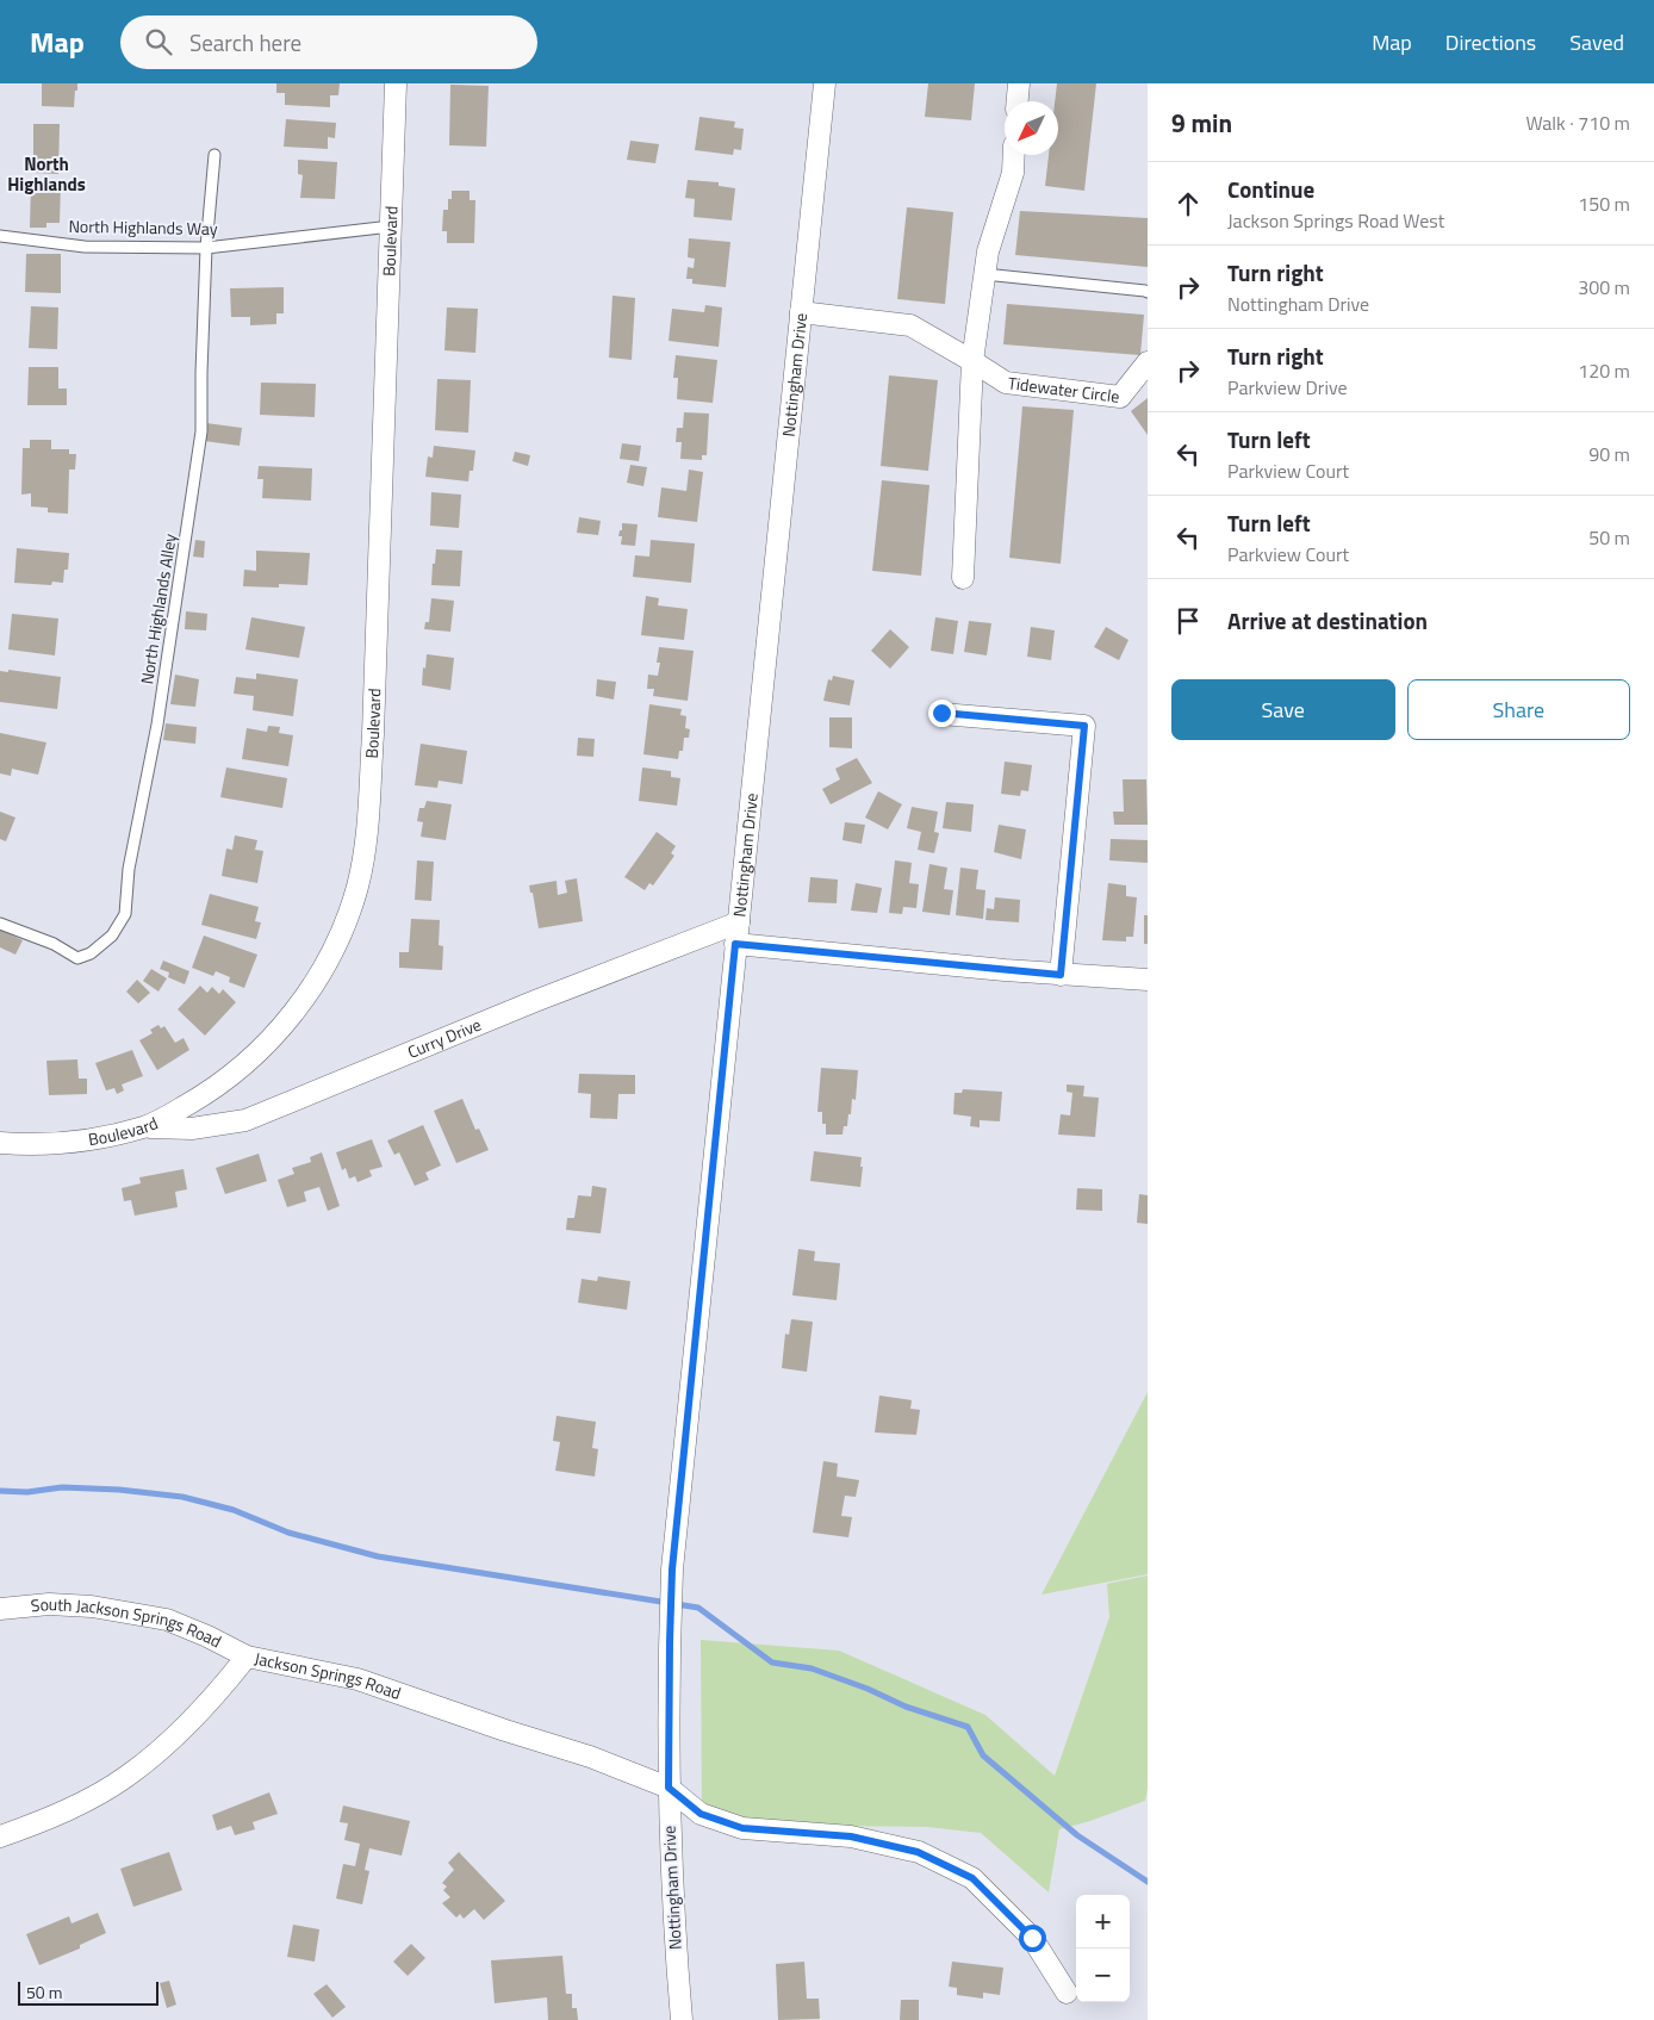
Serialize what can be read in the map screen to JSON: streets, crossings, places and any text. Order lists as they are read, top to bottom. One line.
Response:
{"streets":{"street":["Boulevard","Nottingham Drive","Tidewater Circle","Curry Drive","South Jackson Springs Road","Jackson Springs Road"],"lane":["North Highlands Way","North Highlands Alley"]},"crossings":[["North Highlands Way","Boulevard"],["North Highlands Way","North Highlands Alley"],["Boulevard","Curry Drive"],["Nottingham Drive","Tidewater Circle"],["Nottingham Drive","Curry Drive"],["Nottingham Drive","Jackson Springs Road"],["South Jackson Springs Road","Jackson Springs Road"]],"districts":["North Highlands"],"scale_bar":"50 m","north":"bottom left","page":{"header":"Map","search":"Search here","nav":["Map","Directions","Saved"],"heading":["9 min","Walk · 710 m"],"list":[["Continue","Jackson Springs Road West","150 m"],["Turn right","Nottingham Drive","300 m"],["Turn right","Parkview Drive","120 m"],["Turn left","Parkview Court","90 m"],["Turn left","Parkview Court","50 m"],"Arrive at destination"],"buttons":["Save","Share"],"map_buttons":["+","−"],"scale":"50 m"}}
